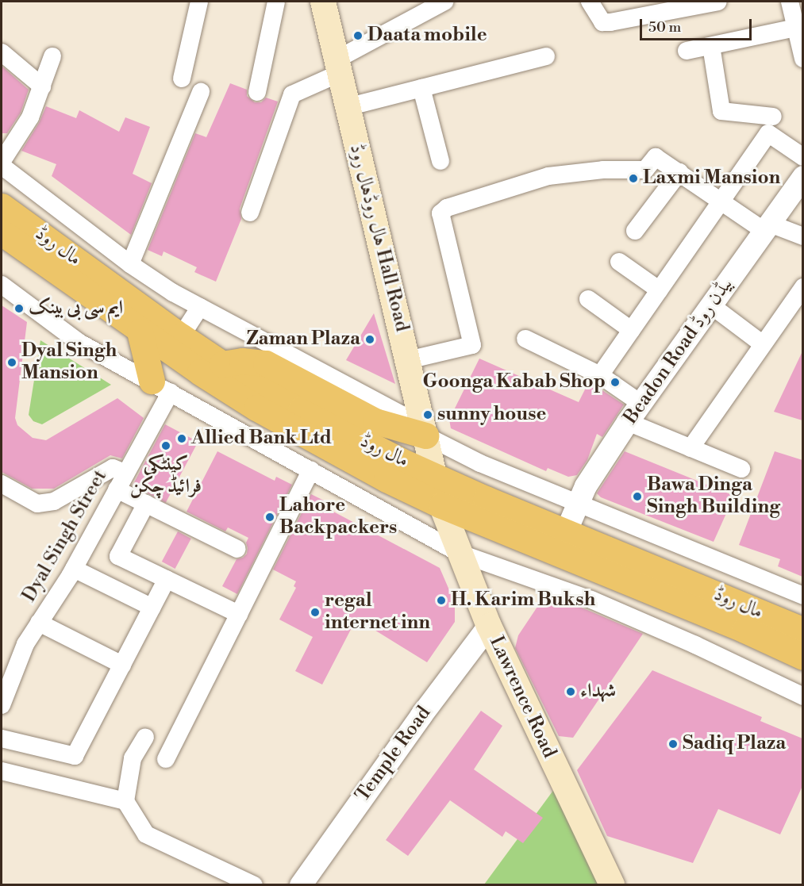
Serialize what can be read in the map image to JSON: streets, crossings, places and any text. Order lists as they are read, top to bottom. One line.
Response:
{"streets":{"main road":["ہال روڈہال روڈ Hall Road","مال روڈ","Lawrence Road"],"street":["Beadon Road بیڈن روڈ","Dyal Singh Street","Temple Road"]},"crossings":[["ہال روڈہال روڈ Hall Road","مال روڈ"],["ہال روڈہال روڈ Hall Road","Lawrence Road"],["مال روڈ","Beadon Road بیڈن روڈ"],["مال روڈ","Lawrence Road"],["Lawrence Road","Temple Road"]],"places":["Daata mobile","Laxmi Mansion","ایم سی بی بینک","Zaman Plaza","Dyal Singh Mansion","Goonga Kabab Shop","sunny house","Allied Bank Ltd","کینٹکی فرائیڈ چکن","Bawa Dinga Singh Building","Lahore Backpackers","H. Karim Buksh","regal internet inn","شہداء","Sadiq Plaza"],"scale_bar":"50 m"}
